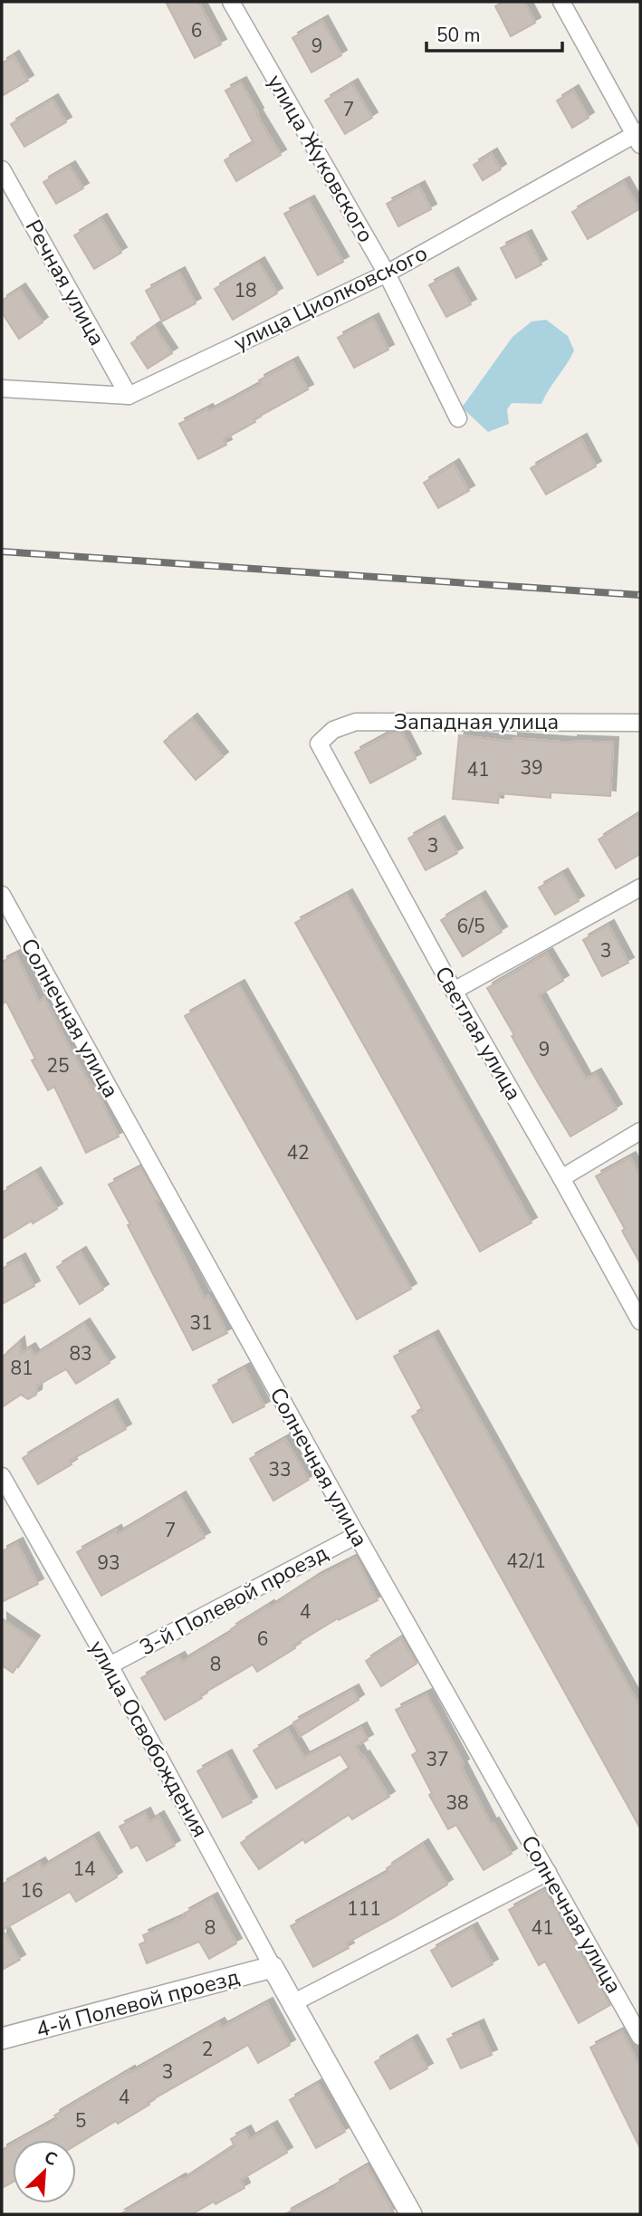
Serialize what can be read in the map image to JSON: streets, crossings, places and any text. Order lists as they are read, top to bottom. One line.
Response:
{"streets":{"street":["улица Жуковского","Речная улица","улица Циолковского","Западная улица","Солнечная улица","Светлая улица","3-й Полевой проезд","улица Освобождения","4-й Полевой проезд"]},"crossings":[["улица Жуковского","улица Циолковского"],["Речная улица","улица Циолковского"],["Западная улица","Светлая улица"],["Солнечная улица","3-й Полевой проезд"],["3-й Полевой проезд","улица Освобождения"],["улица Освобождения","4-й Полевой проезд"]],"house_numbers":["6","9","7","18","39","41","3","6/5","3","9","25","42","31","83","81","33","7","42/1","93","4","6","8","37","38","14","16","111","8","41","2","3","4","5"],"scale_bar":"50 m","north":"top right"}
